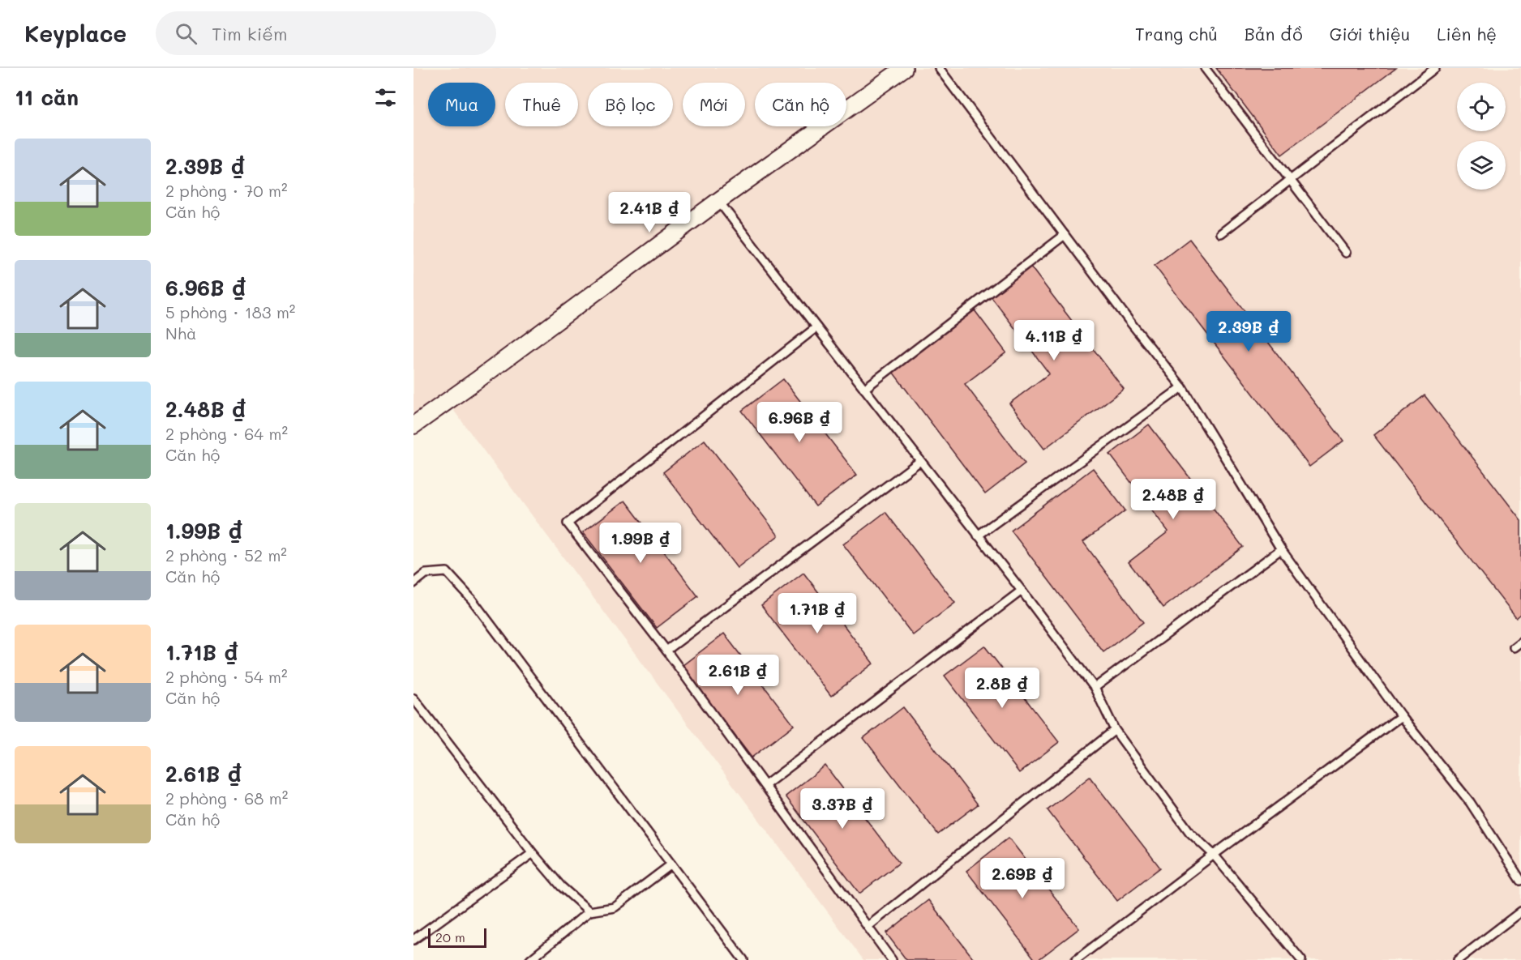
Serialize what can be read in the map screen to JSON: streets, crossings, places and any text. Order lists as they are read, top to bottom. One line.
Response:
{"scale_bar":"20 m","page":{"header":"Keyplace","search":"Tìm kiếm","nav":["Trang chủ","Bản đồ","Giới thiệu","Liên hệ"],"heading":"11 căn","chip":["Mua","Thuê","Bộ lọc","Mới","Căn hộ"],"list":[{"name":"2.39B ₫","note":"2 phòng · 70 m² · Căn hộ"},{"name":"6.96B ₫","note":"5 phòng · 183 m² · Nhà"},{"name":"2.48B ₫","note":"2 phòng · 64 m² · Căn hộ"},{"name":"1.99B ₫","note":"2 phòng · 52 m² · Căn hộ"},{"name":"1.71B ₫","note":"2 phòng · 54 m² · Căn hộ"},{"name":"2.61B ₫","note":"2 phòng · 68 m² · Căn hộ"}],"price":["2.41B ₫","2.39B ₫","4.11B ₫","6.96B ₫","2.48B ₫","1.99B ₫","1.71B ₫","2.61B ₫","2.8B ₫","3.37B ₫","2.69B ₫"],"scale":"20 m"}}
